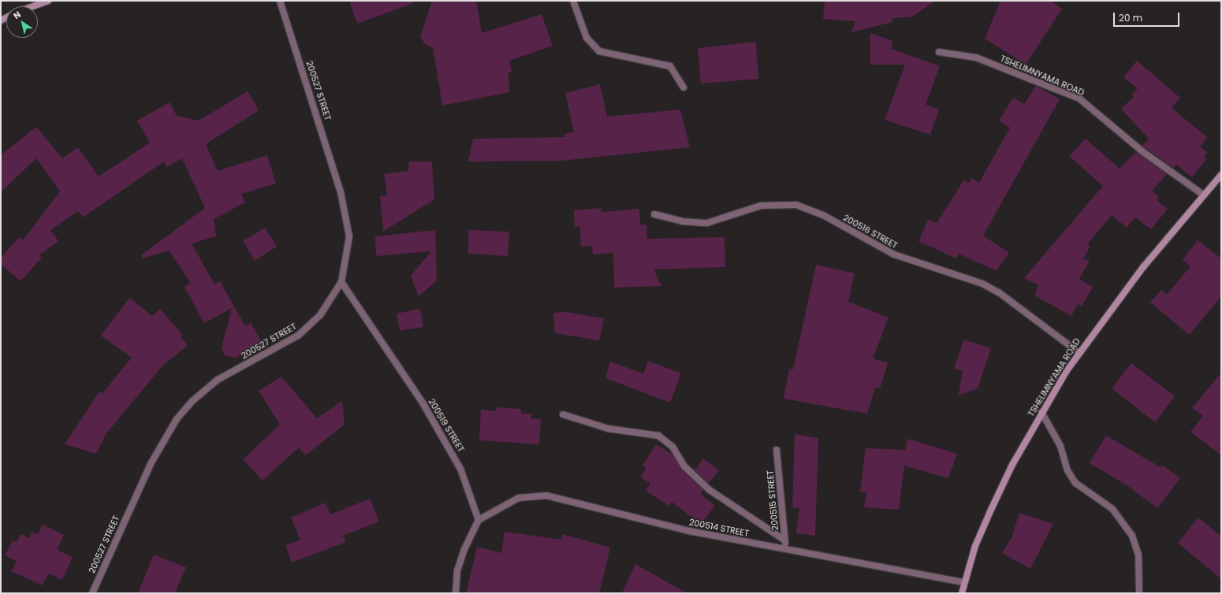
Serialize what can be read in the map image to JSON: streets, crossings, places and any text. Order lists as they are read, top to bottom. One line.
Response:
{"streets":{"street":["TSHELIMNYAMA ROAD","200527 STREET","200516 STREET","200519 STREET","200515 STREET","200514 STREET"]},"crossings":[["TSHELIMNYAMA ROAD","200516 STREET"],["TSHELIMNYAMA ROAD","200514 STREET"],["200527 STREET","200519 STREET"],["200519 STREET","200514 STREET"],["200515 STREET","200514 STREET"]],"scale_bar":"20 m","north":"top left"}
